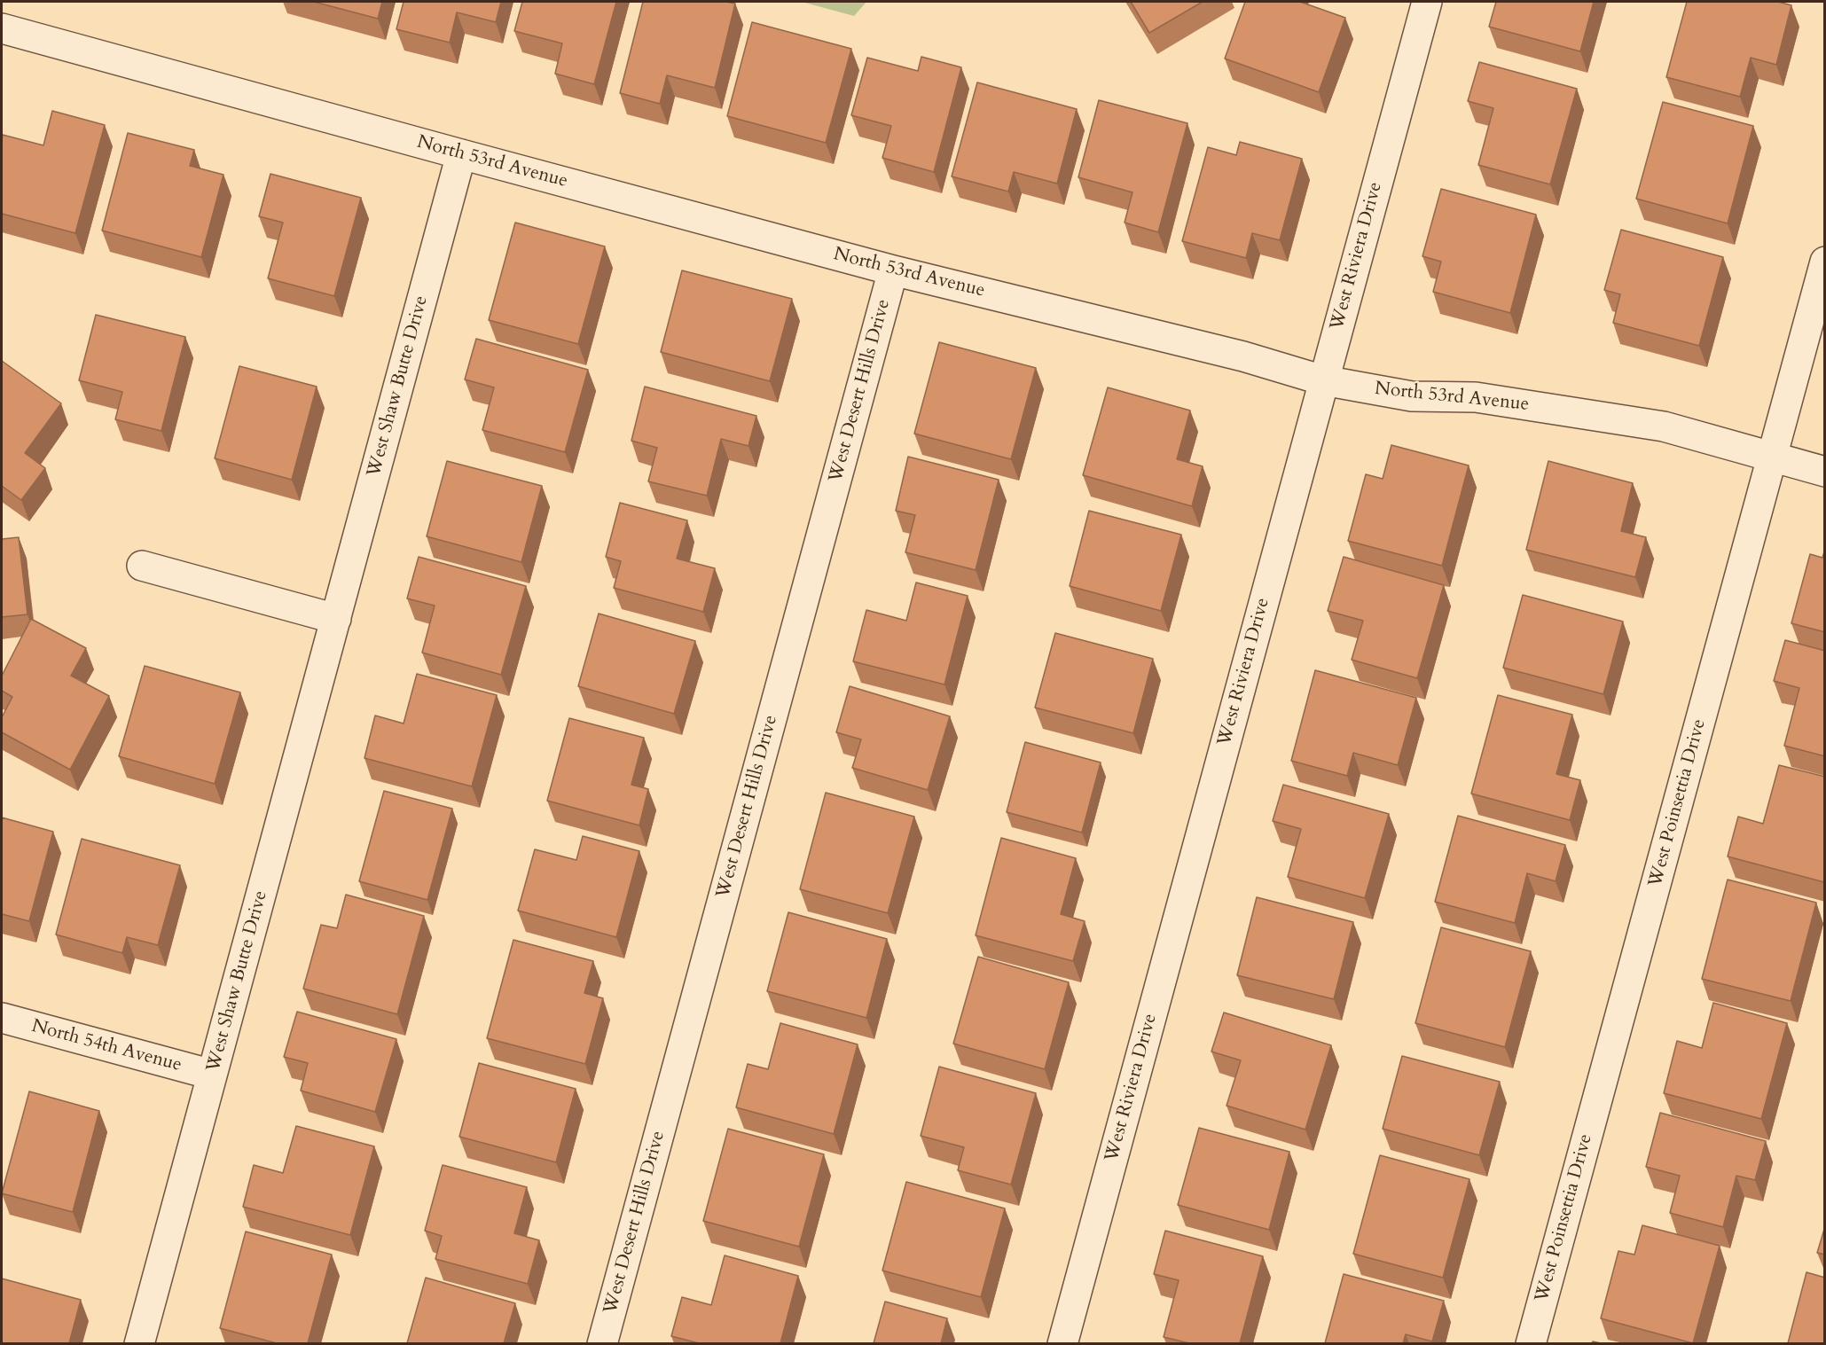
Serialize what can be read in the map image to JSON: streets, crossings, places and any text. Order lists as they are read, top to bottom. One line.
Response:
{"streets":{"street":["North 53rd Avenue","West Riviera Drive","West Shaw Butte Drive","West Desert Hills Drive","West Poinsettia Drive","North 54th Avenue"]},"crossings":[["North 53rd Avenue","West Riviera Drive"],["North 53rd Avenue","West Shaw Butte Drive"],["North 53rd Avenue","West Desert Hills Drive"],["North 53rd Avenue","West Poinsettia Drive"],["West Shaw Butte Drive","North 54th Avenue"]]}
